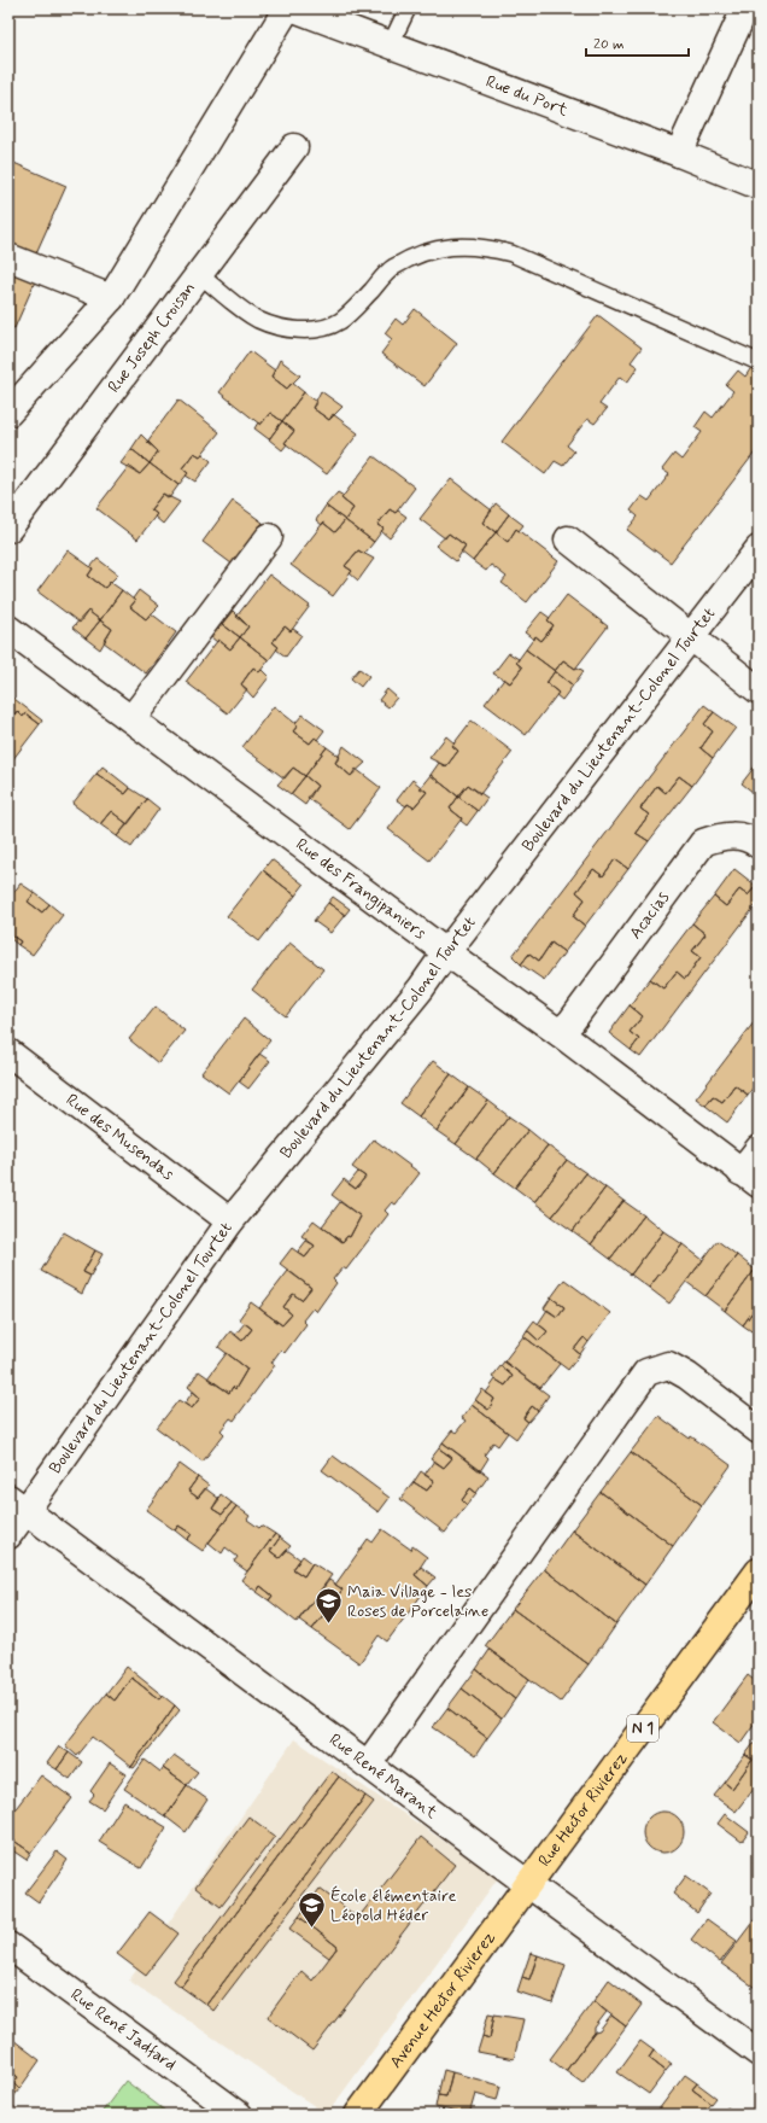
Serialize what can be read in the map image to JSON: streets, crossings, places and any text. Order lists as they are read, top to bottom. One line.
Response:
{"streets":{"main road":["N 1","Rue Hector Rivierez","Avenue Hector Rivierez"],"street":["Rue du Port","Rue Joseph Croisan","Boulevard du Lieutenant-Colonel Tourtet","Rue des Frangipaniers","Acacias","Rue des Musendas","Rue René Marant","Rue René Jadfard"]},"crossings":[["Boulevard du Lieutenant-Colonel Tourtet","Rue des Frangipaniers"],["Boulevard du Lieutenant-Colonel Tourtet","Rue des Musendas"],["Boulevard du Lieutenant-Colonel Tourtet","Rue René Marant"],["Rue des Frangipaniers","Acacias"],["Rue René Marant","Rue Hector Rivierez"],["Rue René Marant","Avenue Hector Rivierez"],["Rue Hector Rivierez","Avenue Hector Rivierez"]],"places":{"school or university":["Maia Village - les Roses de Porcelaine","École élémentaire Léopold Héder"]},"scale_bar":"20 m"}
